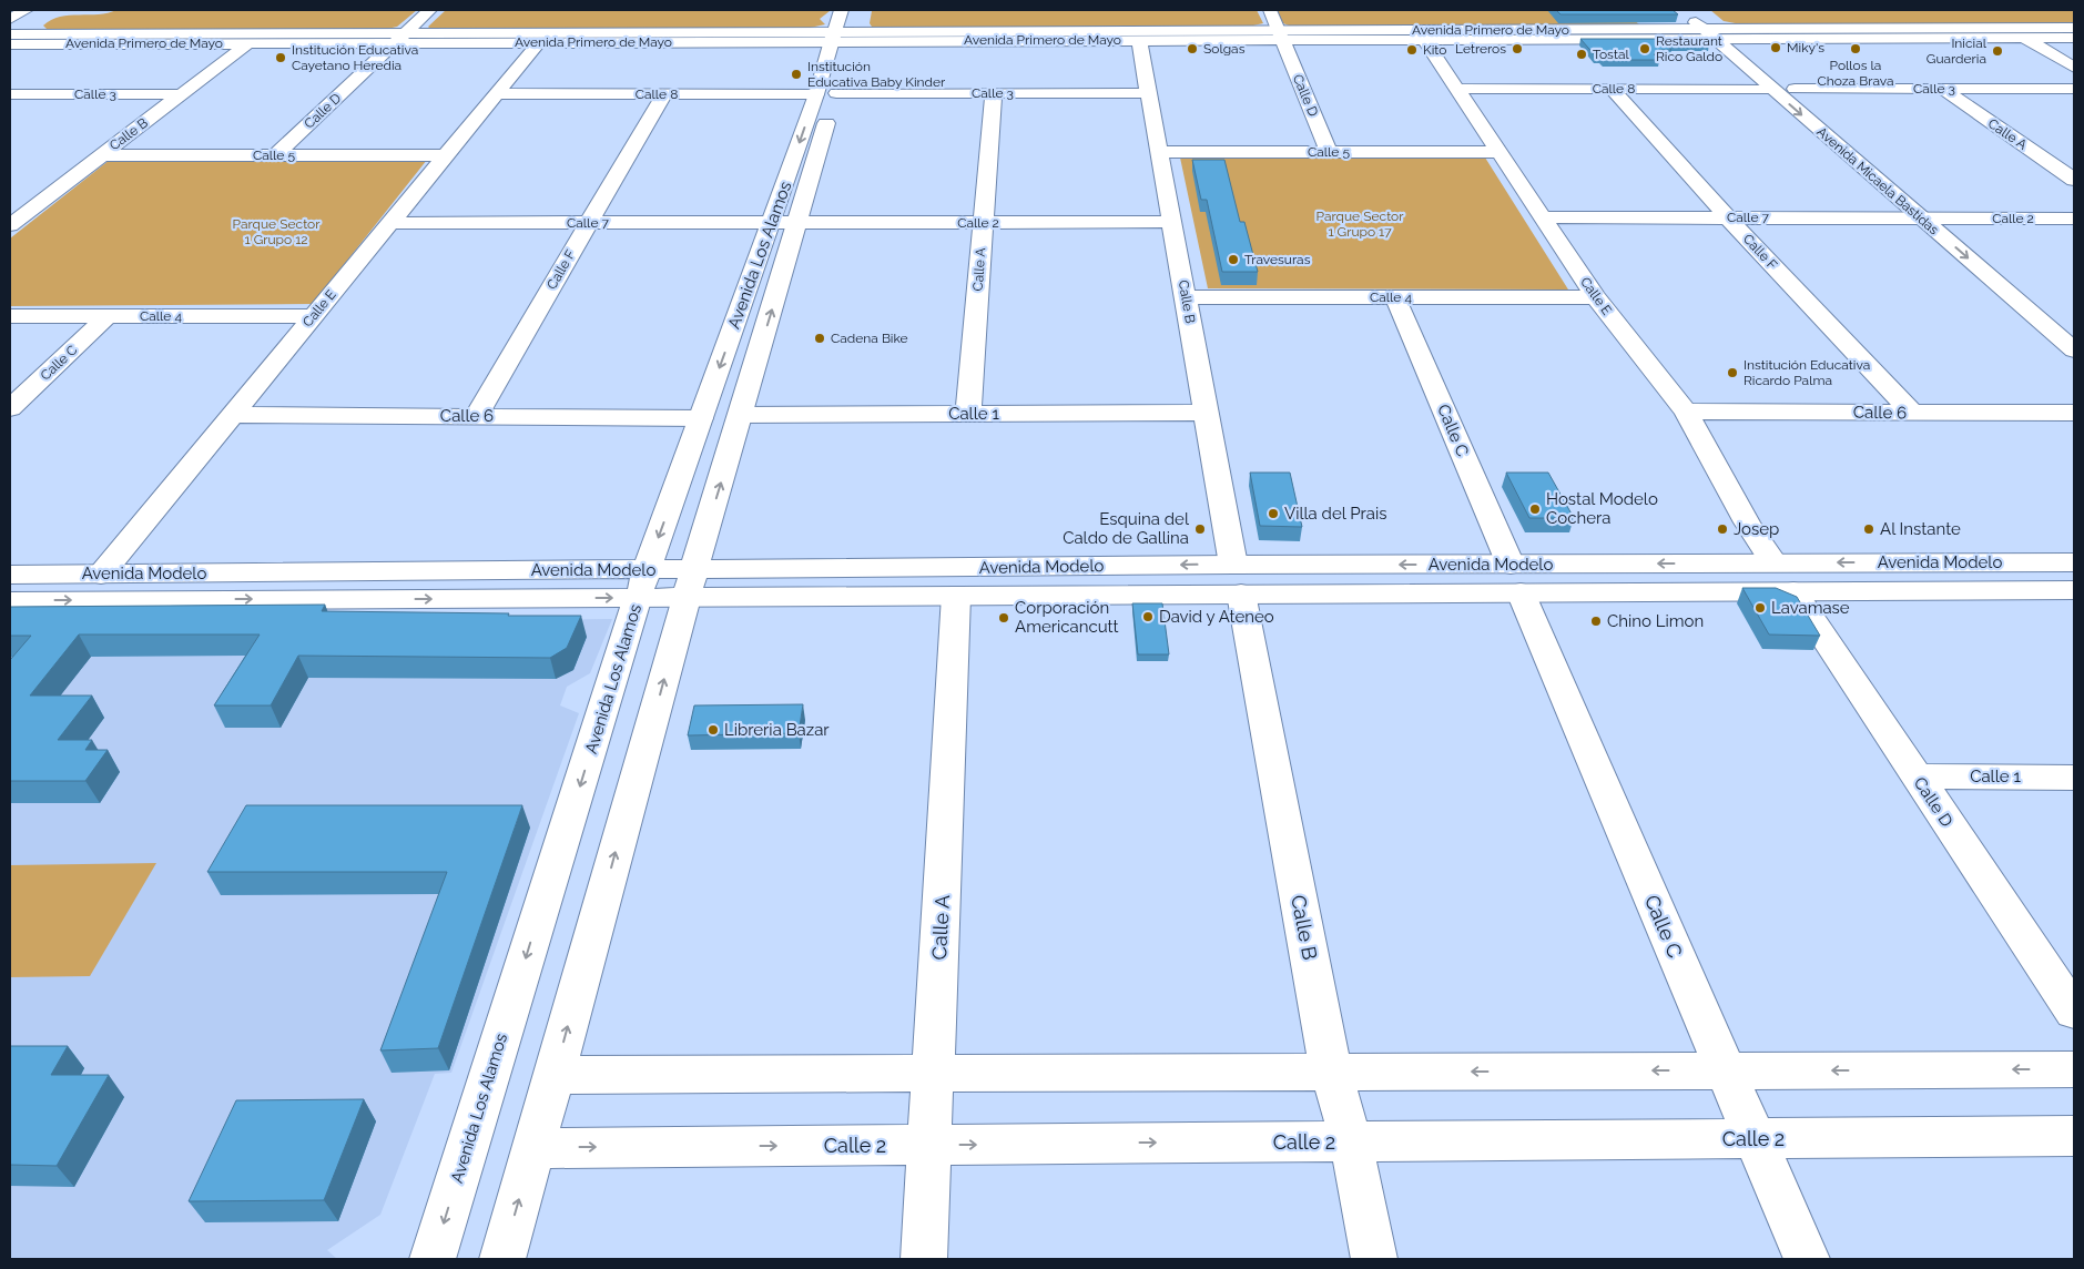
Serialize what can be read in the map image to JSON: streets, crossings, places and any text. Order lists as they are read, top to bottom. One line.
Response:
{"streets":{"street":["Avenida Primero de Mayo","Calle 8","Calle 3","Calle D","Calle B","Calle A","Calle 5","Avenida Micaela Bastidas","Calle 7","Calle 2","Calle F","Avenida Los Alamos","Calle E","Calle 4","Calle C","Calle 6","Calle 1","Avenida Modelo"]},"crossings":[["Avenida Primero de Mayo","Calle D"],["Avenida Primero de Mayo","Calle B"],["Avenida Primero de Mayo","Avenida Micaela Bastidas"],["Avenida Primero de Mayo","Avenida Los Alamos"],["Avenida Primero de Mayo","Calle E"],["Calle 8","Calle 3"],["Calle 8","Avenida Micaela Bastidas"],["Calle 8","Calle F"],["Calle 8","Avenida Los Alamos"],["Calle 8","Calle E"],["Calle 3","Calle B"],["Calle 3","Calle A"],["Calle 3","Avenida Micaela Bastidas"],["Calle 3","Avenida Los Alamos"],["Calle D","Calle 5"],["Calle D","Calle 1"],["Calle D","Avenida Modelo"],["Calle B","Calle 5"],["Calle B","Calle 2"],["Calle B","Calle 4"],["Calle B","Calle 1"],["Calle B","Avenida Modelo"],["Calle A","Calle 2"],["Calle A","Calle 1"],["Calle A","Avenida Modelo"],["Calle 5","Calle E"],["Avenida Micaela Bastidas","Calle 7"],["Avenida Micaela Bastidas","Calle 2"],["Calle 7","Calle 2"],["Calle 7","Calle F"],["Calle 7","Avenida Los Alamos"],["Calle 7","Calle E"],["Calle 2","Avenida Los Alamos"],["Calle 2","Calle C"],["Calle F","Calle 6"],["Avenida Los Alamos","Calle 6"],["Avenida Los Alamos","Calle 1"],["Avenida Los Alamos","Avenida Modelo"],["Calle E","Calle 4"],["Calle E","Calle 6"],["Calle E","Avenida Modelo"],["Calle 4","Calle C"],["Calle C","Avenida Modelo"]],"parks":["Parque Sector 1 Grupo 17","Parque Sector 1 Grupo 12"],"places":["Miky's","Solgas","Letreros","Restaurant Rico Galdo","Pollos la Choza Brava","Kito","Inicial Guarderia","Tostal","Institución Educativa Cayetano Heredia","Institución Educativa Baby Kinder","Travesuras","Cadena Bike","Institución Educativa Ricardo Palma","Hostal Modelo Cochera","Villa del Prais","Esquina del Caldo de Gallina","Josep","Al Instante","Lavamase","David y Ateneo","Corporación Americancutt","Chino Limon","Libreria Bazar"]}
